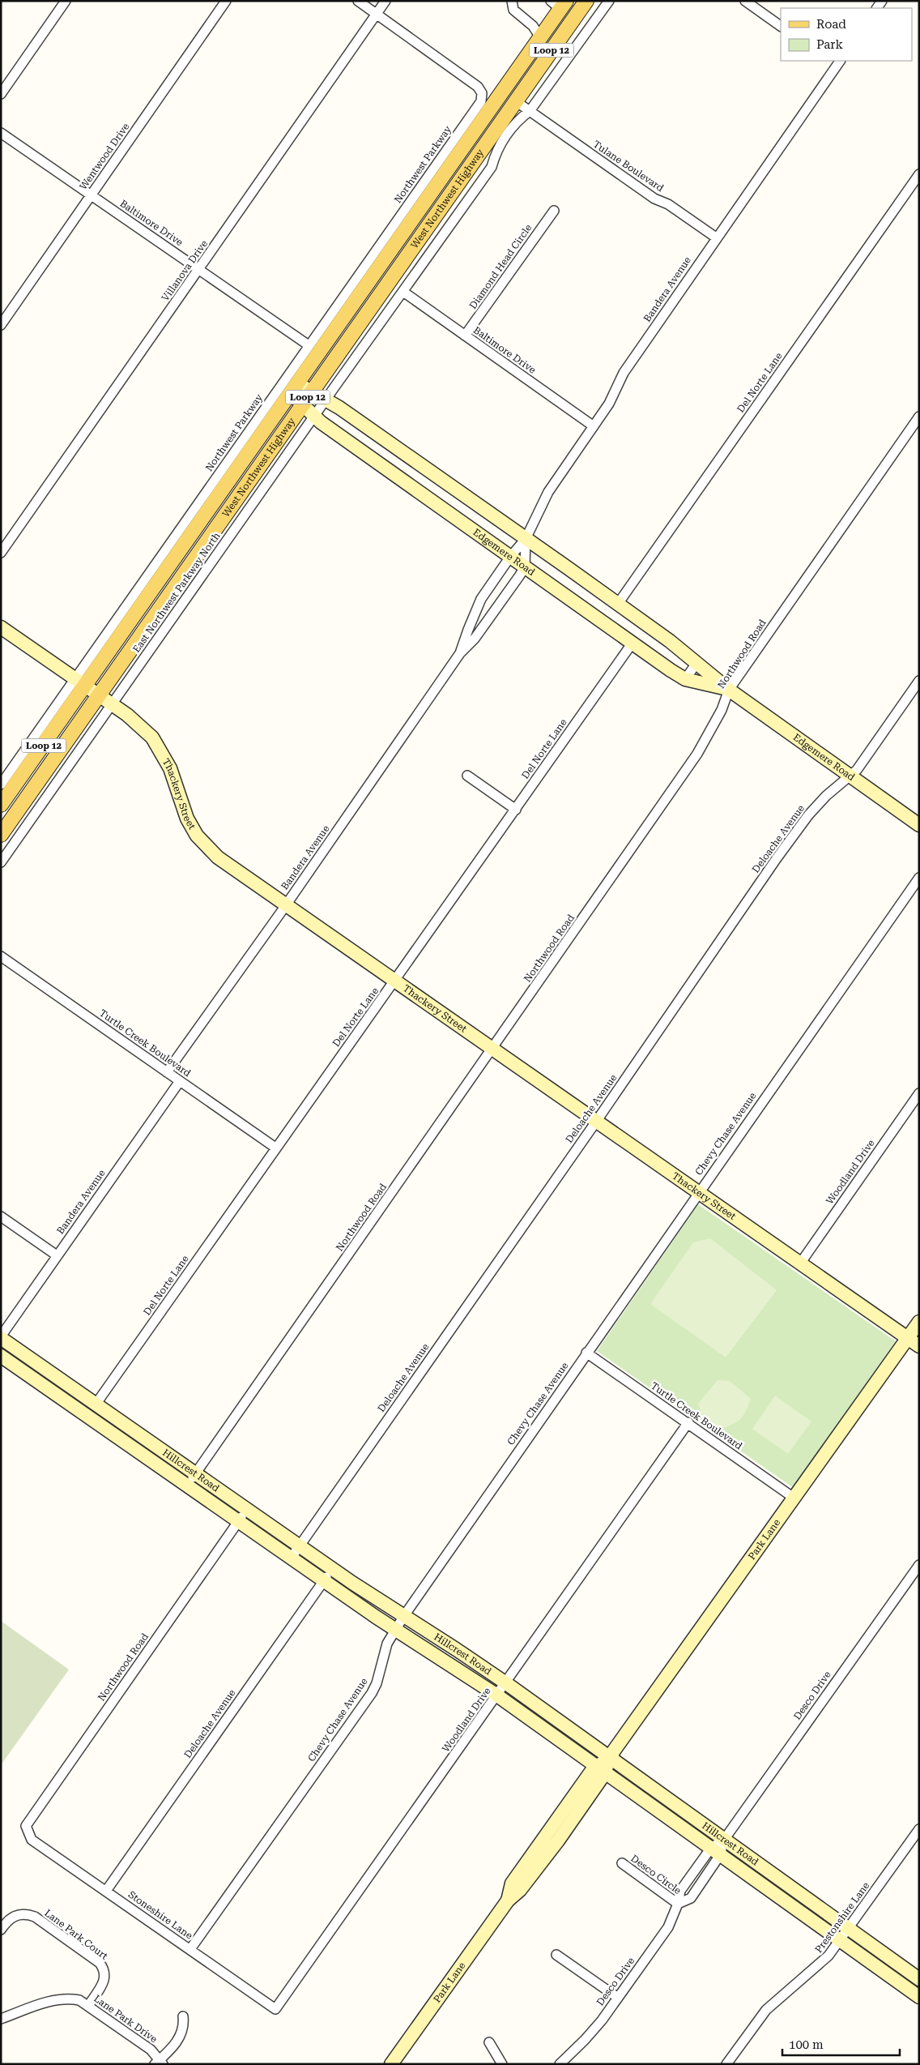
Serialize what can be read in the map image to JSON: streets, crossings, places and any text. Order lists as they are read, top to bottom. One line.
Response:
{"streets":{"main road":["Loop 12","West Northwest Highway"],"street":["Wentwood Drive","Northwest Parkway","Tulane Boulevard","Baltimore Drive","Diamond Head Circle","Villanova Drive","Bandera Avenue","Del Norte Lane","Edgemere Road","East Northwest Parkway North","Northwood Road","Thackery Street","Deloache Avenue","Turtle Creek Boulevard","Chevy Chase Avenue","Woodland Drive","Hillcrest Road","Park Lane","Desco Drive","Desco Circle","Stoneshire Lane","Prestonshire Lane","Lane Park Court","Lane Park Drive"]},"crossings":[["Wentwood Drive","Baltimore Drive"],["Northwest Parkway","West Northwest Highway"],["Northwest Parkway","Baltimore Drive"],["Northwest Parkway","Villanova Drive"],["Northwest Parkway","Thackery Street"],["Tulane Boulevard","West Northwest Highway"],["Tulane Boulevard","Bandera Avenue"],["Tulane Boulevard","East Northwest Parkway North"],["West Northwest Highway","Edgemere Road"],["West Northwest Highway","Thackery Street"],["Baltimore Drive","Diamond Head Circle"],["Baltimore Drive","Villanova Drive"],["Baltimore Drive","Bandera Avenue"],["Baltimore Drive","East Northwest Parkway North"],["Bandera Avenue","Edgemere Road"],["Bandera Avenue","Thackery Street"],["Bandera Avenue","Turtle Creek Boulevard"],["Bandera Avenue","Hillcrest Road"],["Del Norte Lane","Edgemere Road"],["Del Norte Lane","Thackery Street"],["Del Norte Lane","Turtle Creek Boulevard"],["Del Norte Lane","Hillcrest Road"],["Edgemere Road","East Northwest Parkway North"],["Edgemere Road","Northwood Road"],["Edgemere Road","Deloache Avenue"],["East Northwest Parkway North","Thackery Street"],["Northwood Road","Thackery Street"],["Northwood Road","Hillcrest Road"],["Northwood Road","Stoneshire Lane"],["Thackery Street","Deloache Avenue"],["Thackery Street","Chevy Chase Avenue"],["Thackery Street","Woodland Drive"],["Thackery Street","Park Lane"],["Deloache Avenue","Hillcrest Road"],["Deloache Avenue","Stoneshire Lane"],["Turtle Creek Boulevard","Chevy Chase Avenue"],["Turtle Creek Boulevard","Woodland Drive"],["Turtle Creek Boulevard","Park Lane"],["Chevy Chase Avenue","Hillcrest Road"],["Chevy Chase Avenue","Stoneshire Lane"],["Woodland Drive","Hillcrest Road"],["Woodland Drive","Stoneshire Lane"],["Hillcrest Road","Park Lane"],["Hillcrest Road","Desco Drive"],["Hillcrest Road","Prestonshire Lane"],["Desco Drive","Desco Circle"],["Lane Park Court","Lane Park Drive"]],"legend":["Road","Park"],"scale_bar":"100 m"}
